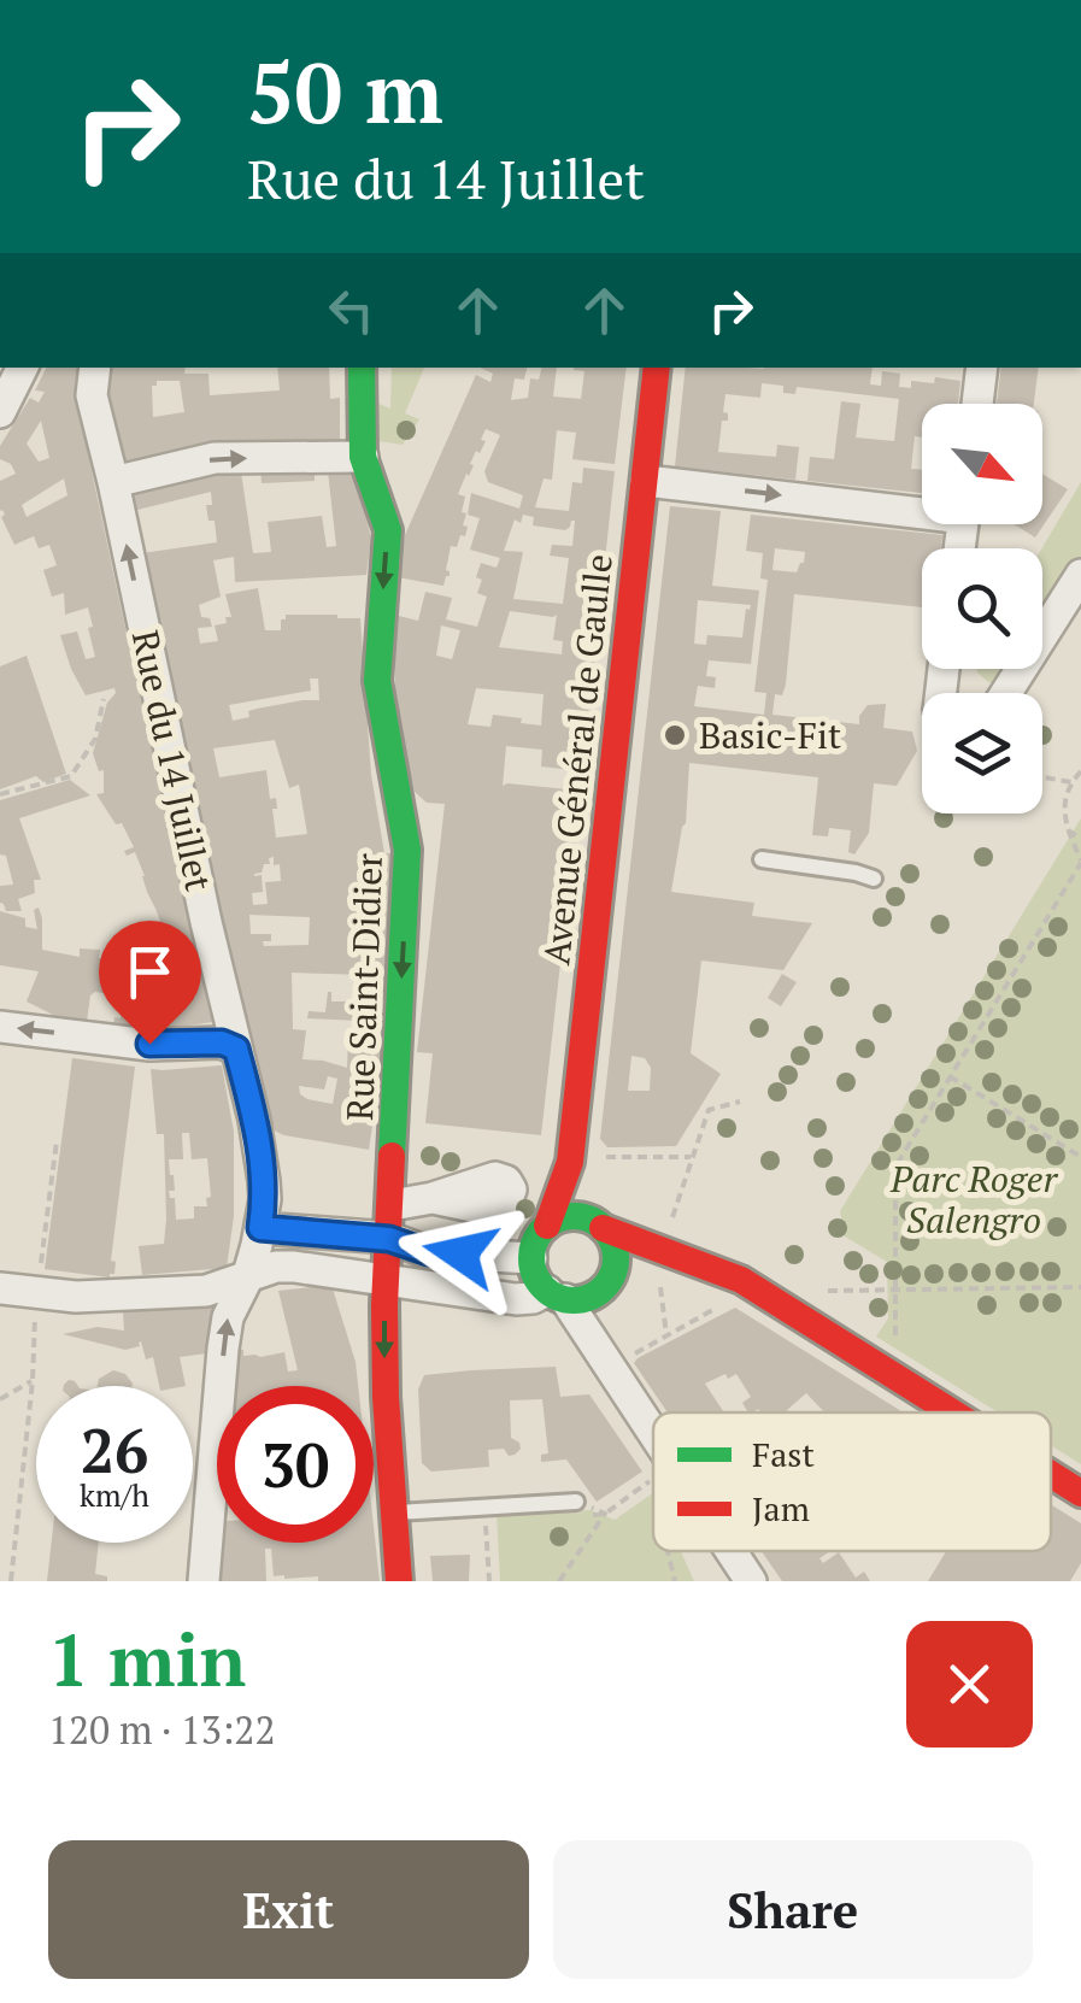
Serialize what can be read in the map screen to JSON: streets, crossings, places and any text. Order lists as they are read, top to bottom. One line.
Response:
{"streets":{"street":["Avenue Général de Gaulle","Rue du 14 Juillet","Rue Saint-Didier"]},"one_way":["Rue du 14 Juillet","Rue Saint-Didier"],"parks":["Parc Roger Salengro"],"places":["Basic-Fit"],"legend":["Fast","Jam"],"north":"bottom right","page":{"turn":["50 m","Rue du 14 Juillet"],"speed":"26 km/h","limit":"30","heading":["1 min","120 m · 13:22"],"buttons":["Exit","Share"]}}
